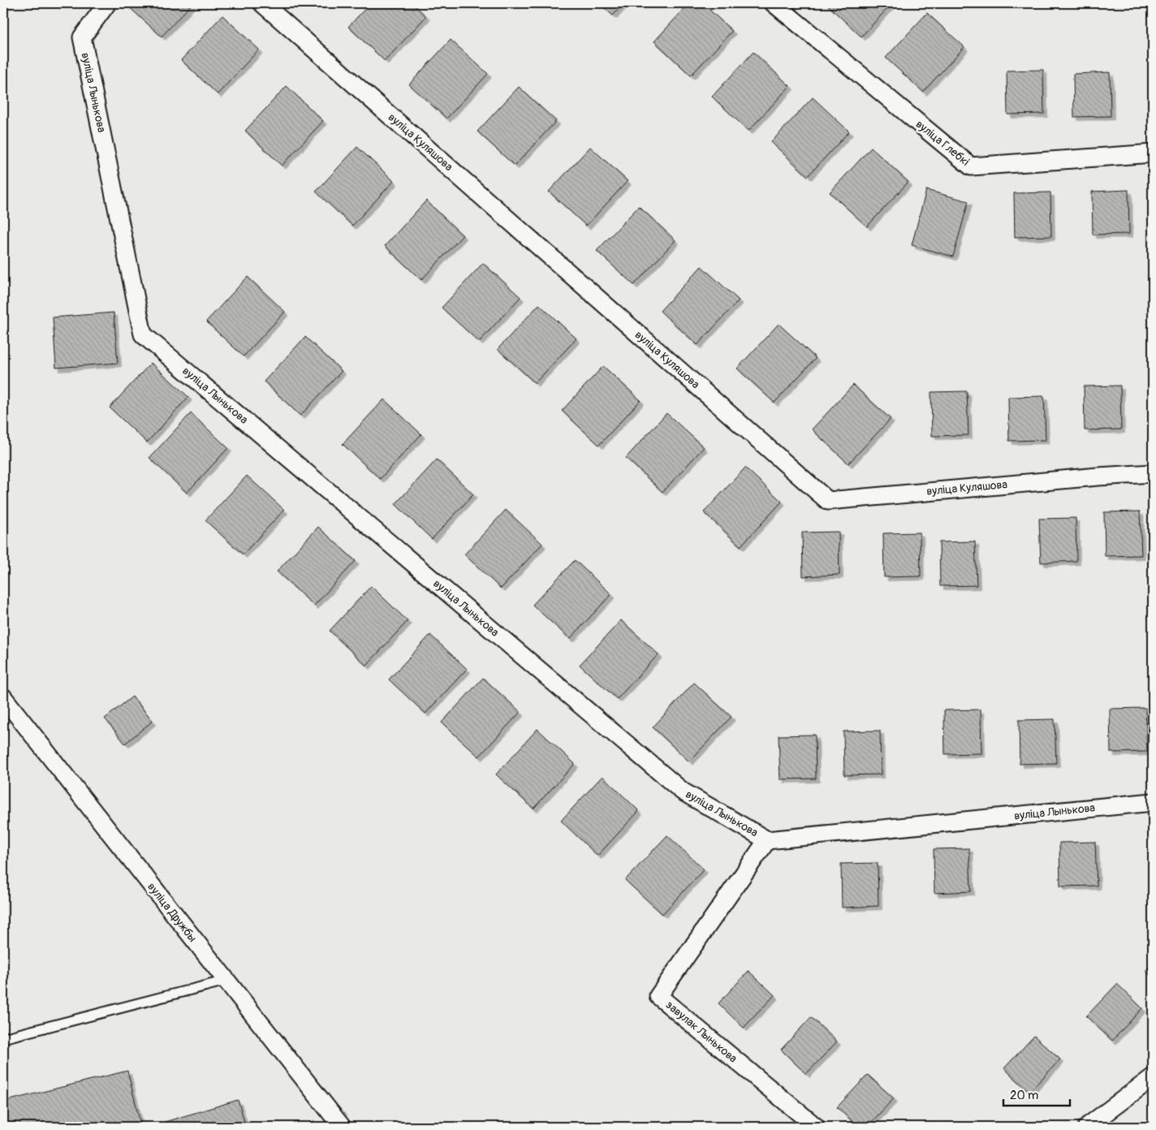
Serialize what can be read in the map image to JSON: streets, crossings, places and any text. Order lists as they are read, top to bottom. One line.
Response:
{"streets":{"street":["вуліца Лынькова","вуліца Куляшова","вуліца Глебкі","вуліца Дружбы","завулак Лынькова"]},"crossings":[["вуліца Лынькова","завулак Лынькова"]],"scale_bar":"20 m"}
